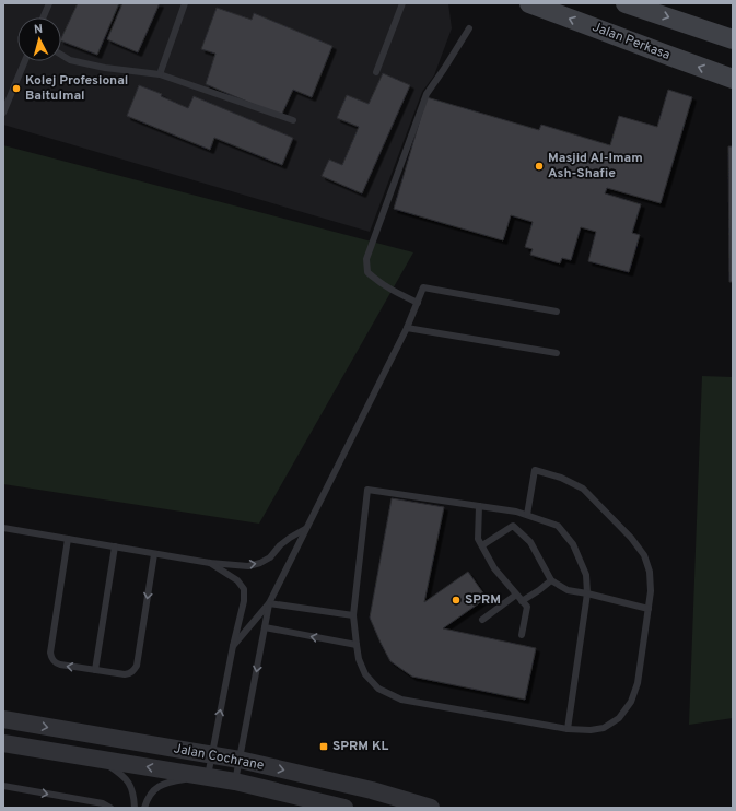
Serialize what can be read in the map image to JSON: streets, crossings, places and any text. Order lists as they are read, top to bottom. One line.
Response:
{"streets":{"main road":["Jalan Perkasa"],"street":["Jalan Cochrane"]},"places":{"other":["Kolej Profesional Baitulmal","Masjid Al-Imam Ash-Shafie","SPRM"],"transit":["SPRM KL"]},"north":"top"}
